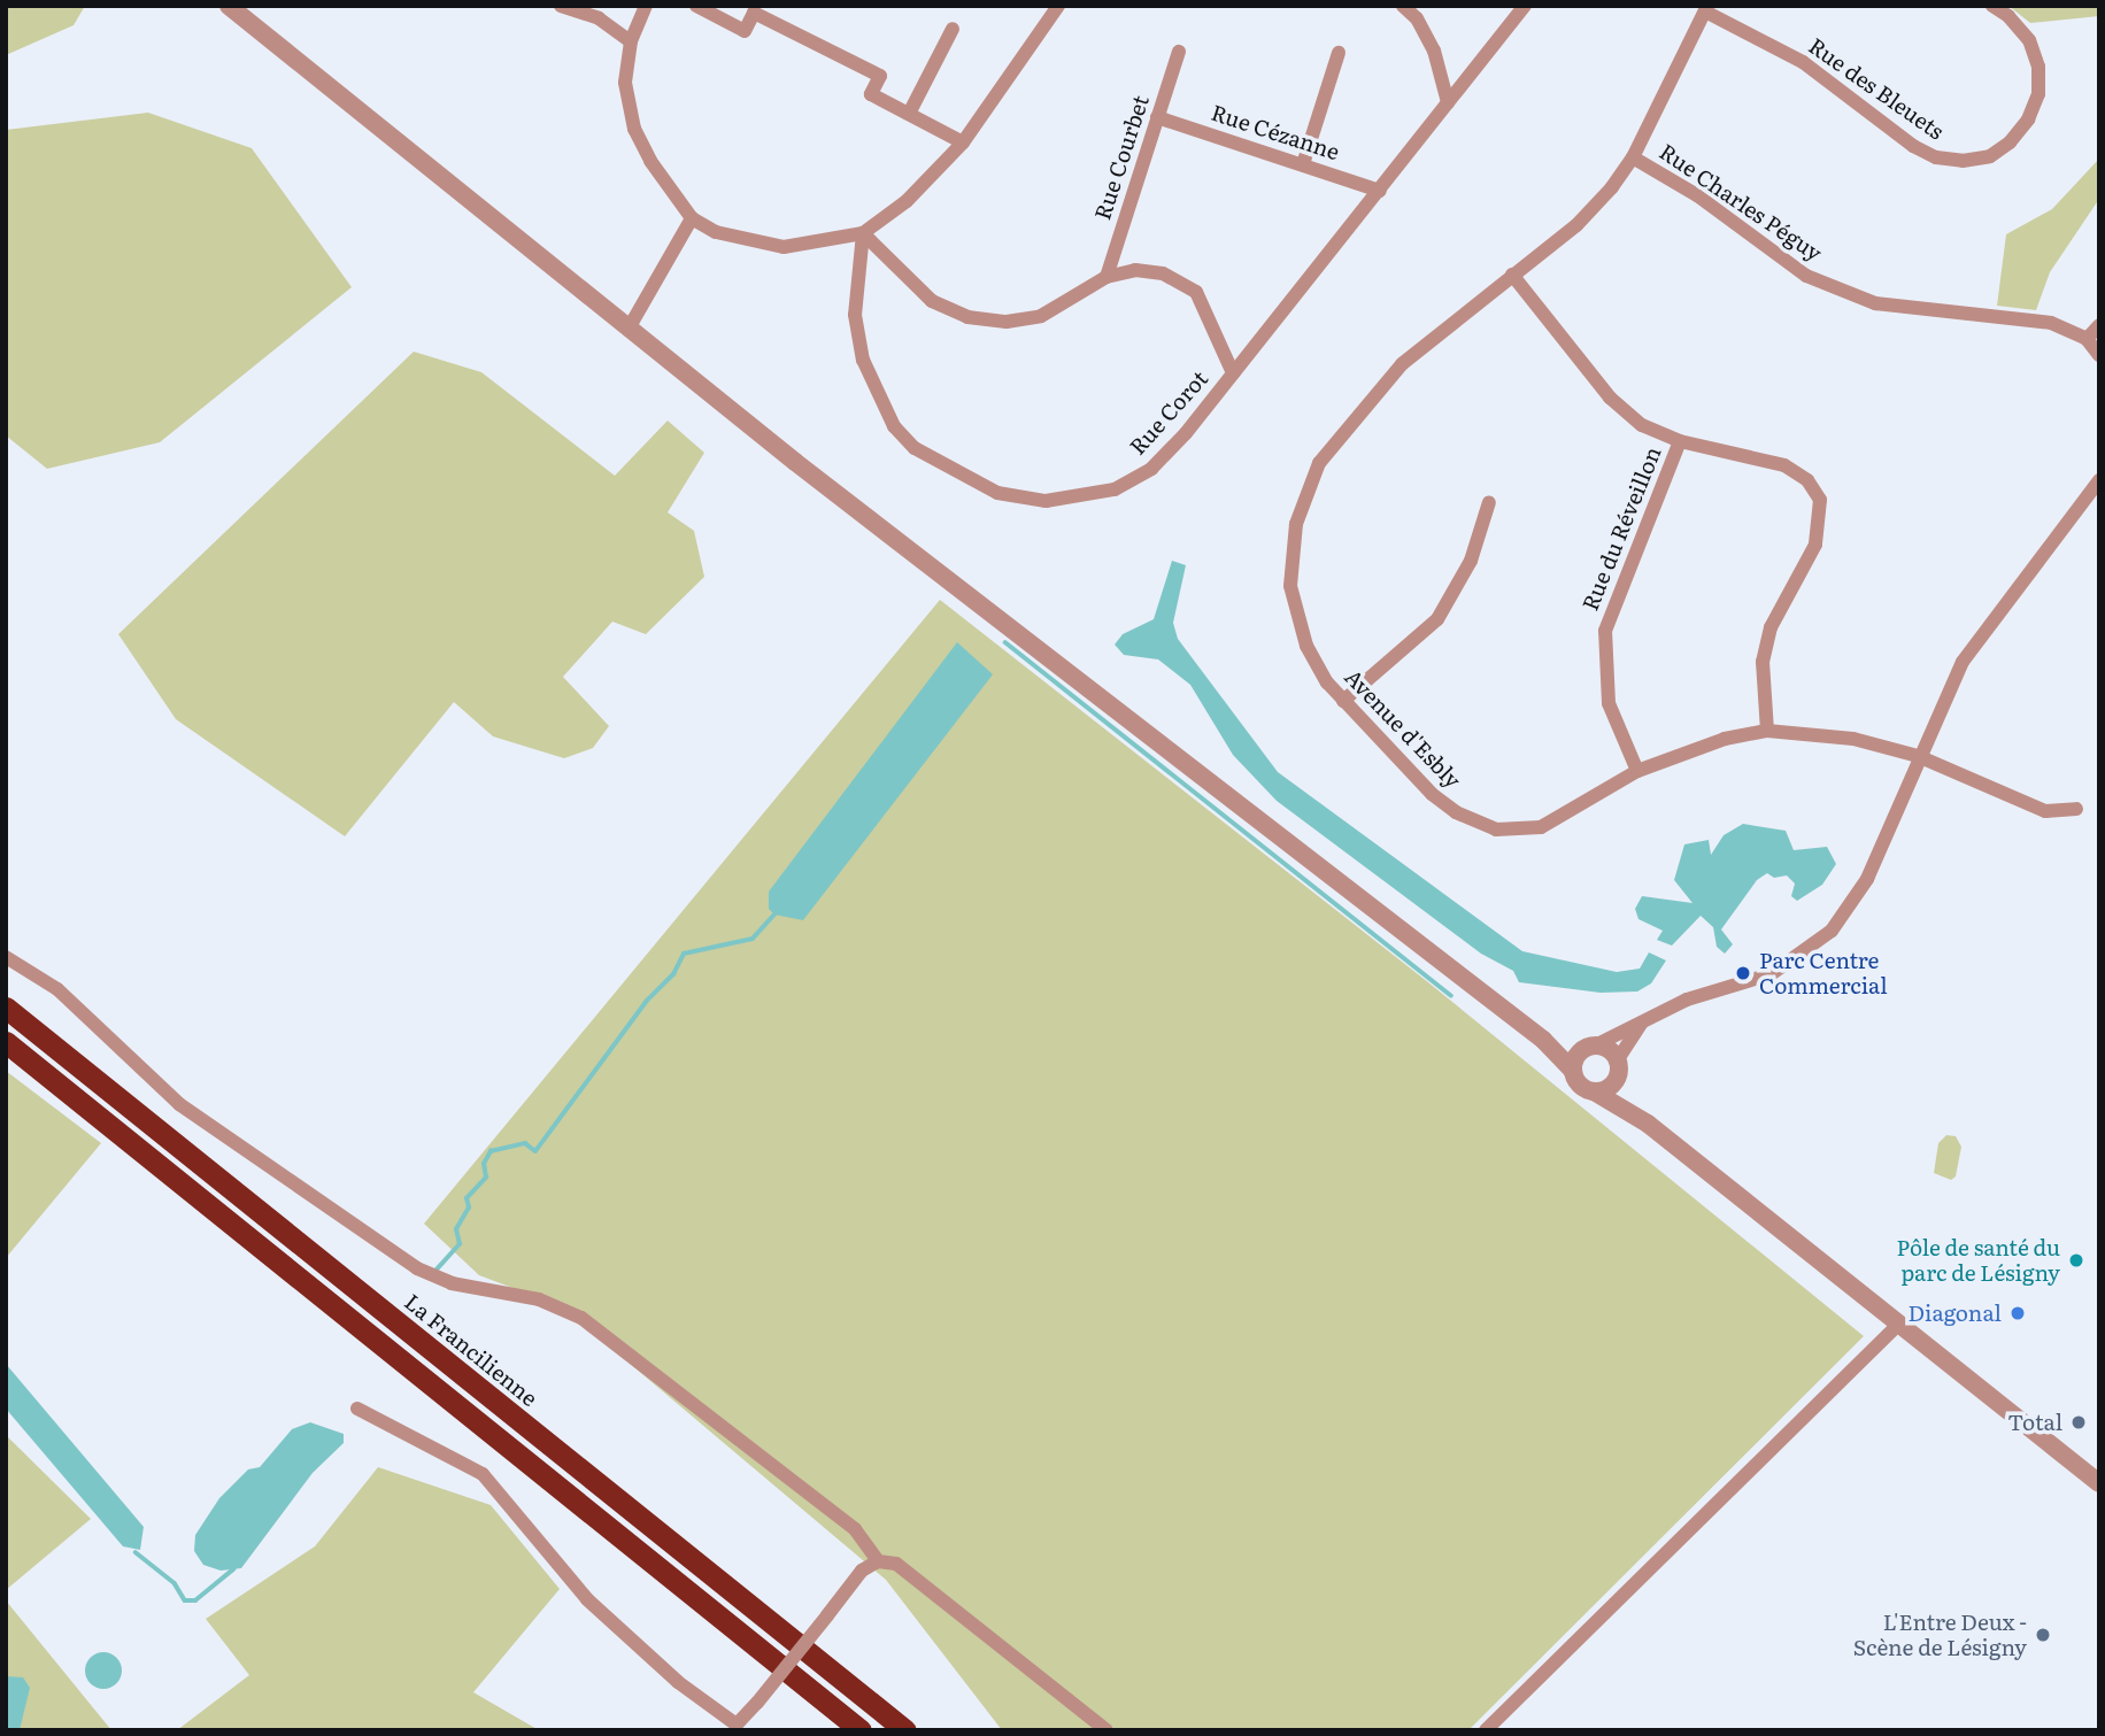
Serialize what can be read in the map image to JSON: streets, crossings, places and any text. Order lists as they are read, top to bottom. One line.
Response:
{"streets":{"highway":["La Francilienne"],"street":["Rue des Bleuets","Rue Cézanne","Rue Courbet","Rue Charles Péguy","Rue Corot","Rue du Réveillon","Avenue d'Esbly"]},"crossings":[["Rue des Bleuets","Avenue d'Esbly"],["Rue Cézanne","Rue Courbet"],["Rue Cézanne","Rue Corot"],["Rue Charles Péguy","Avenue d'Esbly"],["Rue du Réveillon","Avenue d'Esbly"]],"places":["Parc Centre Commercial","Pôle de santé du parc de Lésigny","Diagonal","Total","L'Entre Deux - Scène de Lésigny"]}
